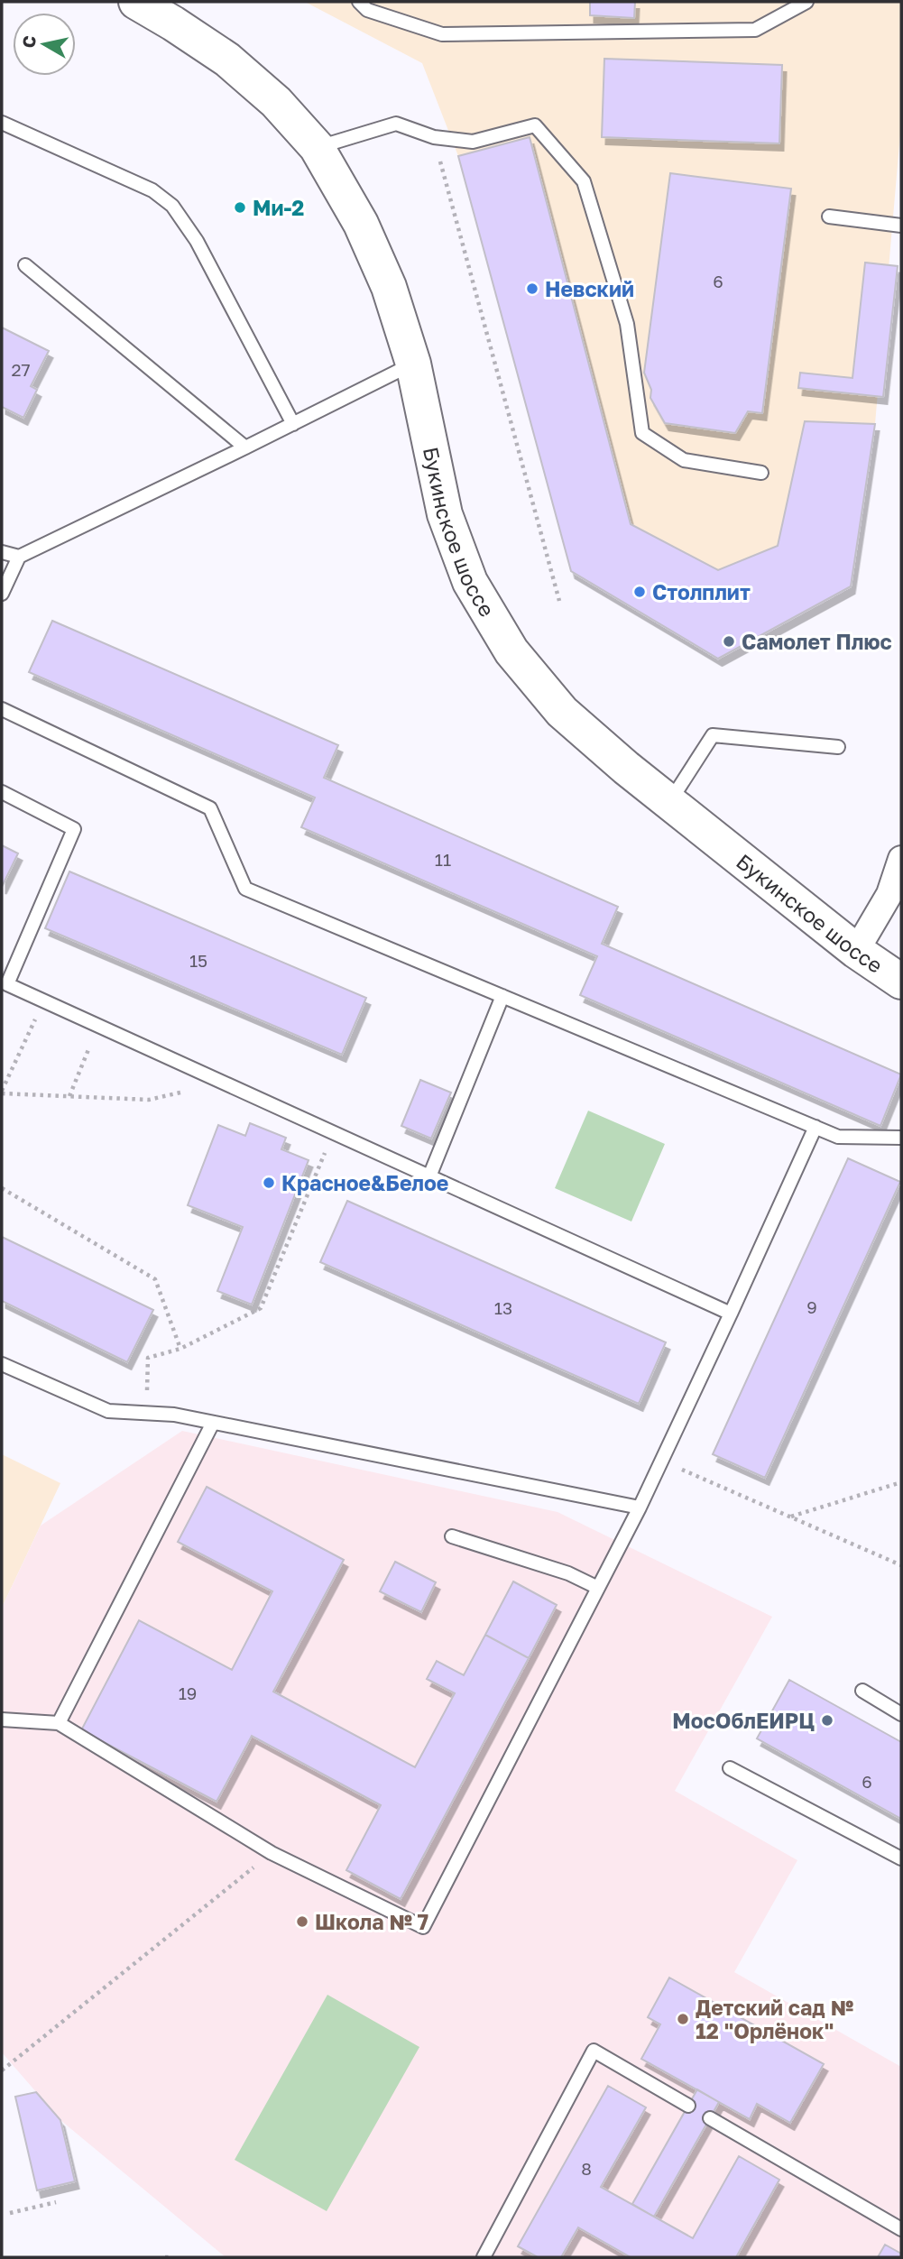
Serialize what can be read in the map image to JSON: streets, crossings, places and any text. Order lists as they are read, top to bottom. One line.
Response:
{"streets":{"main road":["Букинское шоссе"]},"places":["Ми-2","Невский","Столплит","Самолет Плюс","Красное&Белое","МосОблЕИРЦ","Школа № 7","Детский сад № 12 \"Орлёнок\""],"house_numbers":["6","27","11","15","9","13","19","6","8"],"north":"left"}
